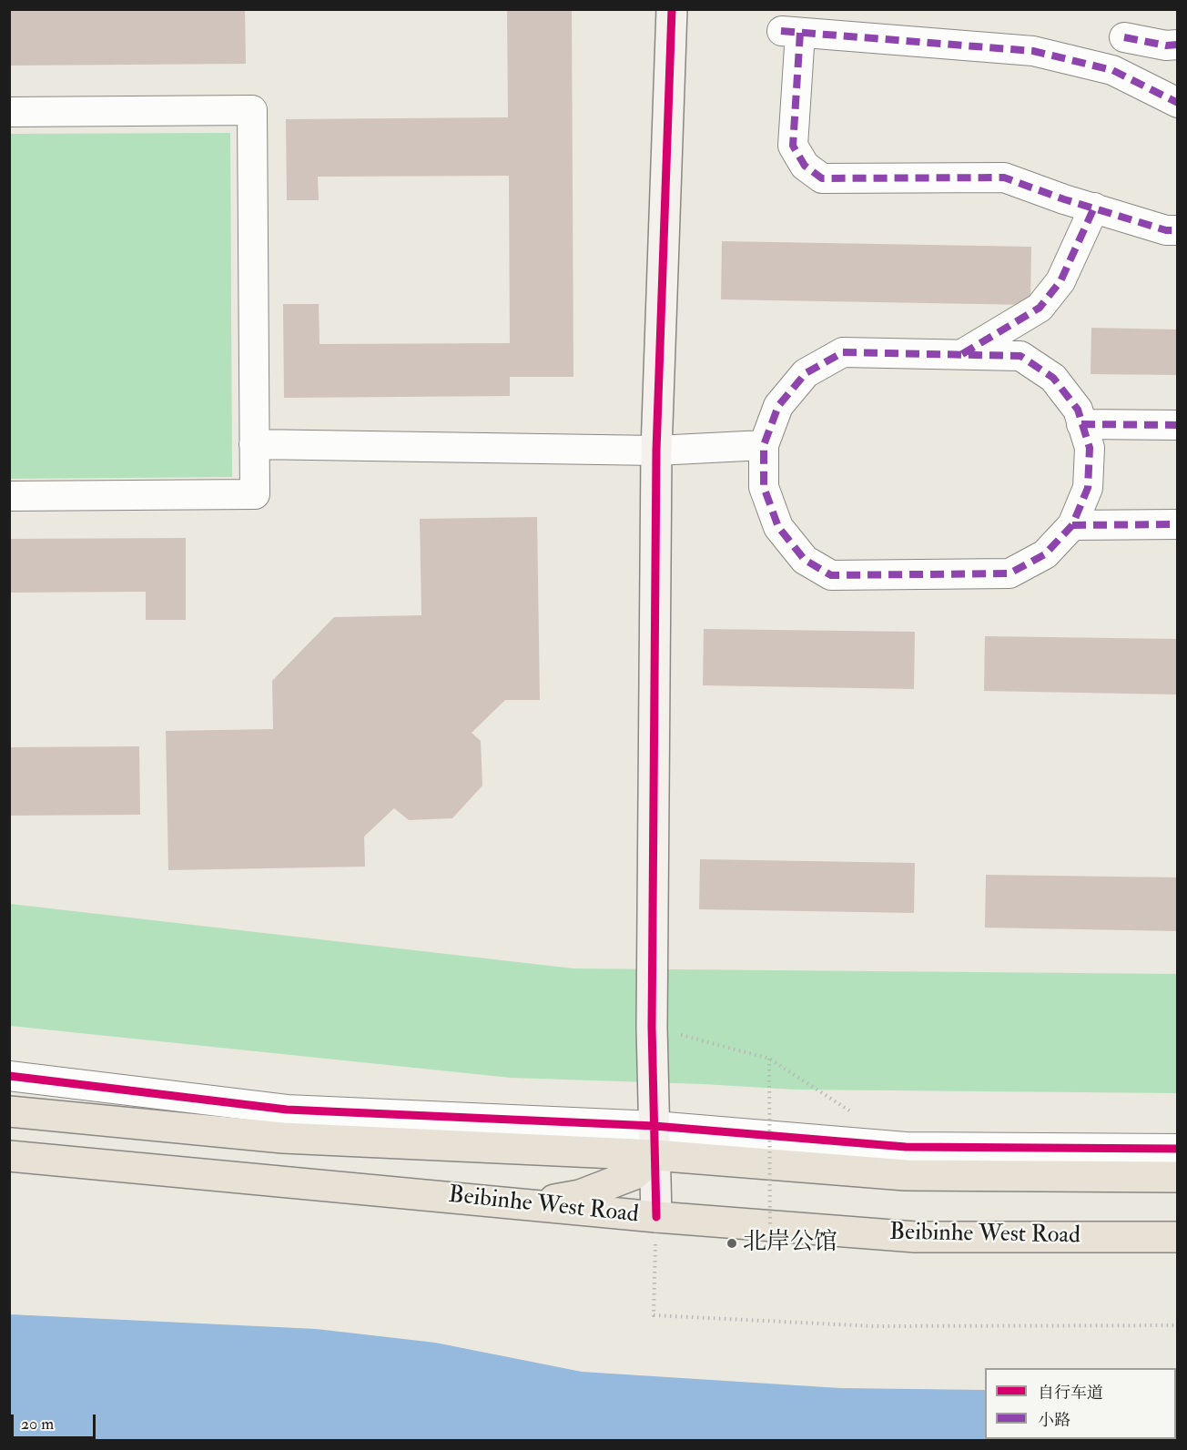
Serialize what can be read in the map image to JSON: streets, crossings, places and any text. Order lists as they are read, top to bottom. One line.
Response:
{"streets":{"main road":["Beibinhe West Road"]},"places":["北岸公馆"],"legend":["自行车道","小路"],"scale_bar":"20 m"}
